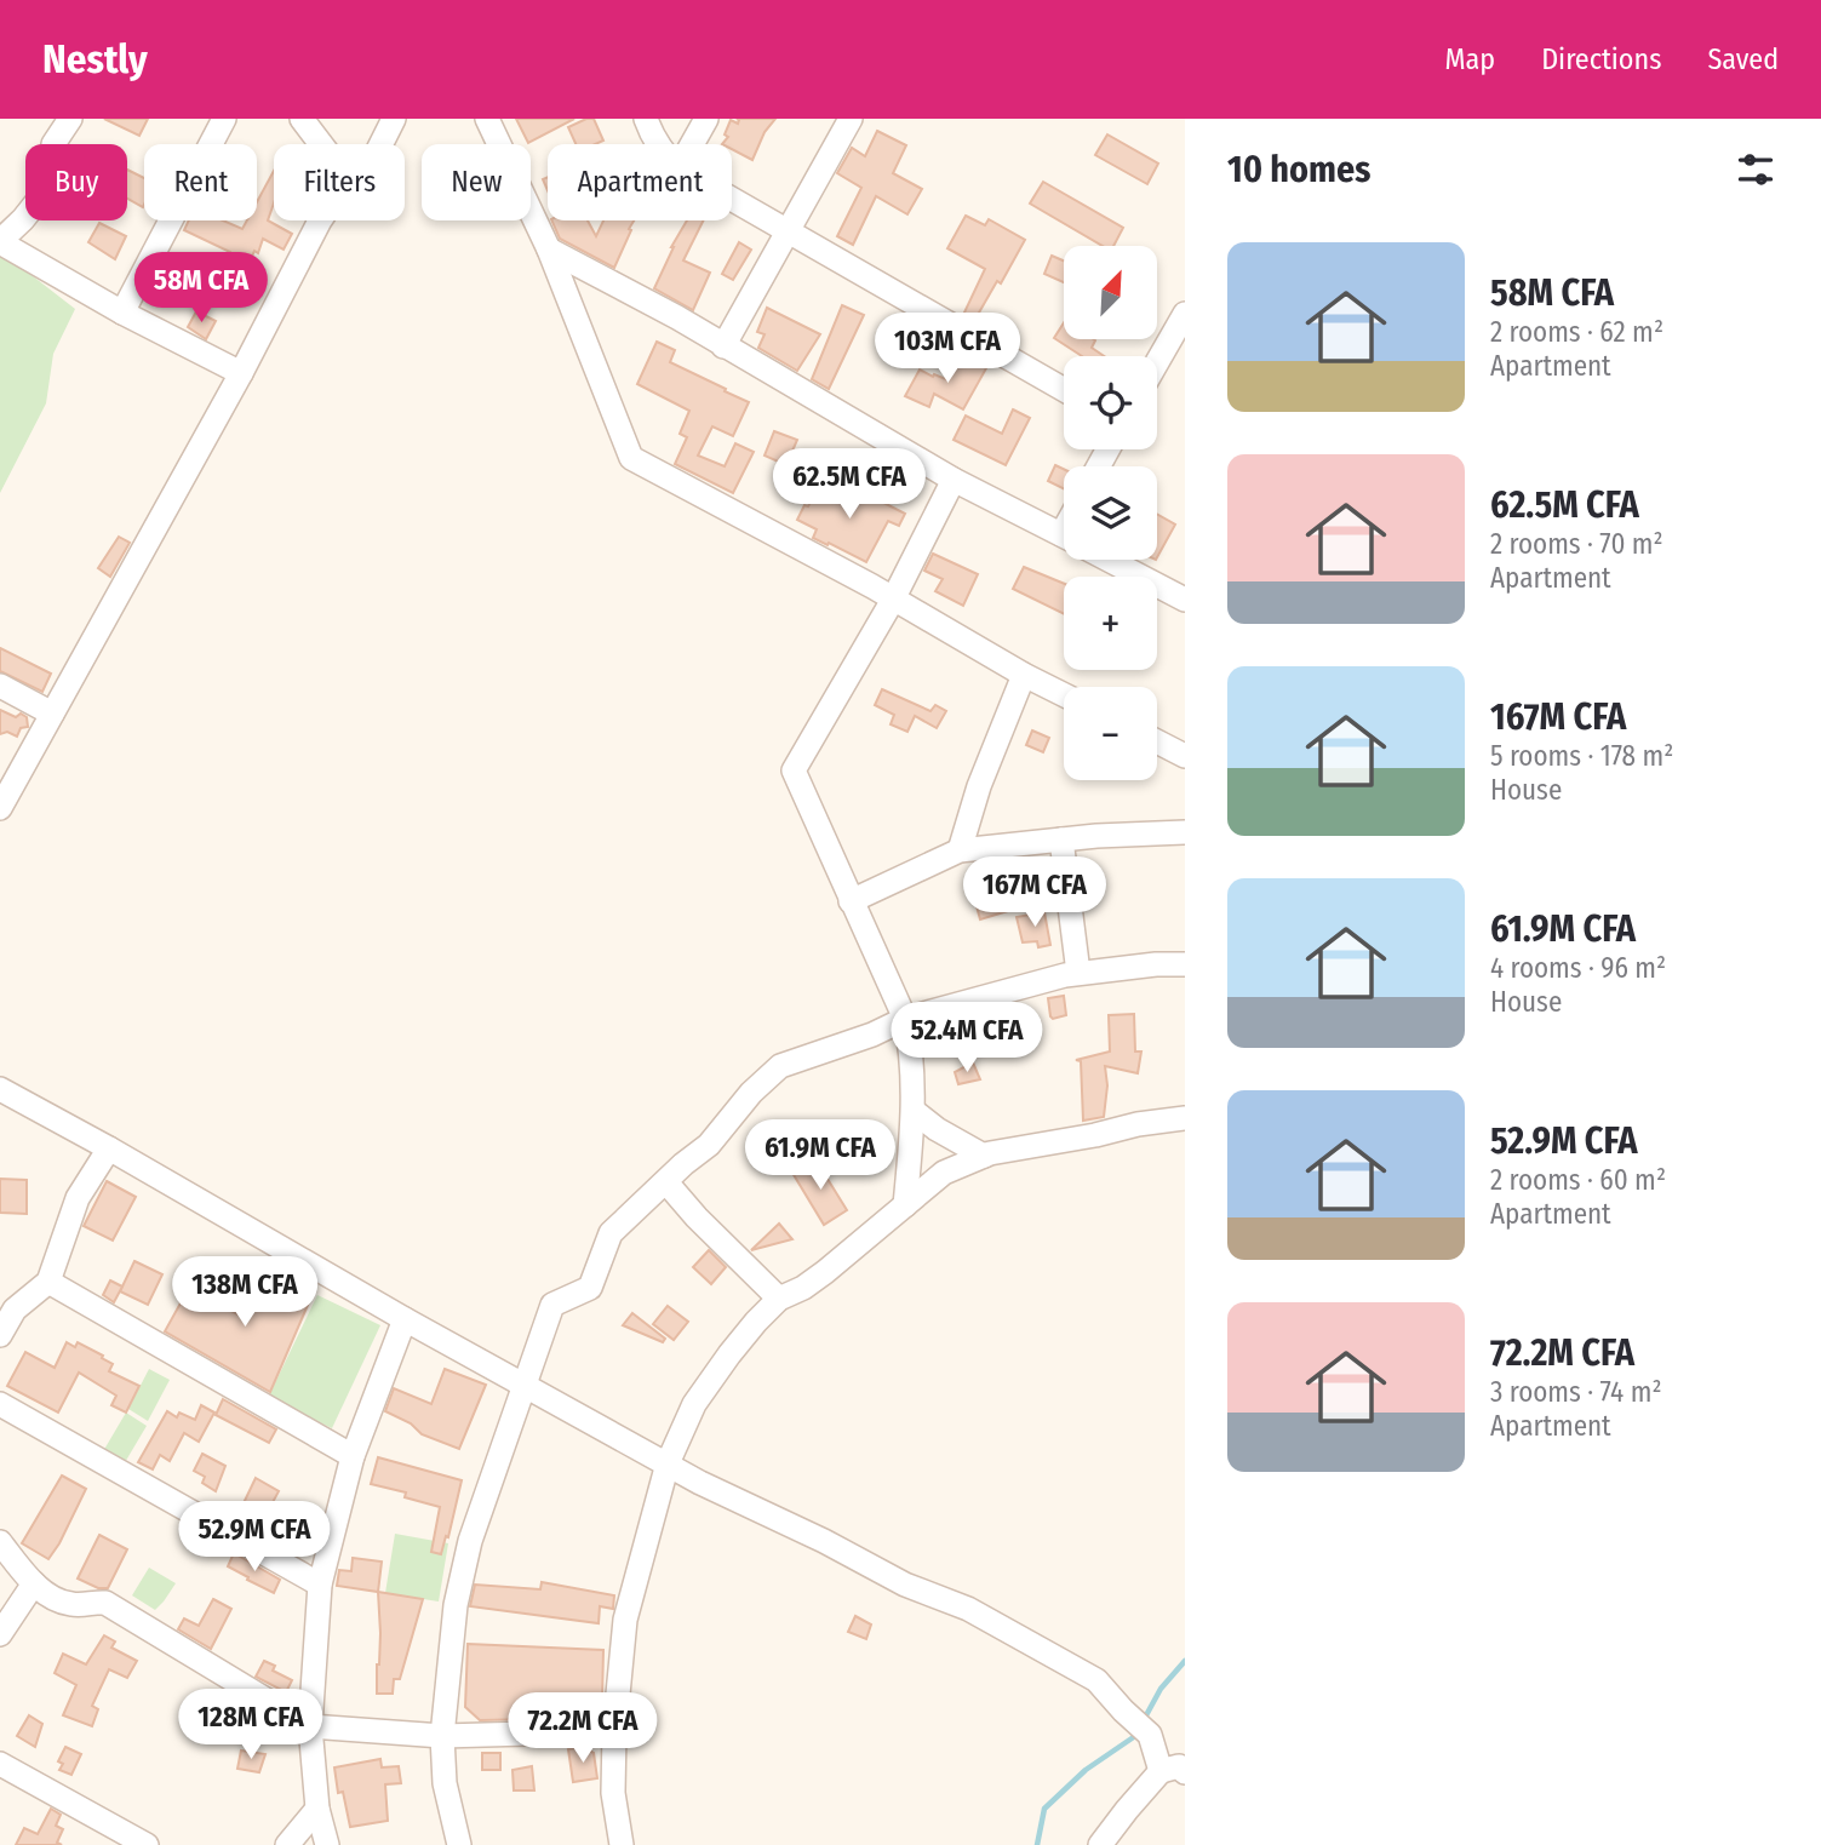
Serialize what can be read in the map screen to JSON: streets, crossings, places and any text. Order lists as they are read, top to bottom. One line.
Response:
{"north":"top right","page":{"header":"Nestly","nav":["Map","Directions","Saved"],"heading":"10 homes","chip":["Buy","Rent","Filters","New","Apartment"],"list":[{"name":"58M CFA","note":"2 rooms · 62 m² · Apartment"},{"name":"62.5M CFA","note":"2 rooms · 70 m² · Apartment"},{"name":"167M CFA","note":"5 rooms · 178 m² · House"},{"name":"61.9M CFA","note":"4 rooms · 96 m² · House"},{"name":"52.9M CFA","note":"2 rooms · 60 m² · Apartment"},{"name":"72.2M CFA","note":"3 rooms · 74 m² · Apartment"}],"map_buttons":["+","−"],"price":["58M CFA","103M CFA","62.5M CFA","167M CFA","52.4M CFA","61.9M CFA","138M CFA","52.9M CFA","128M CFA","72.2M CFA"]}}
